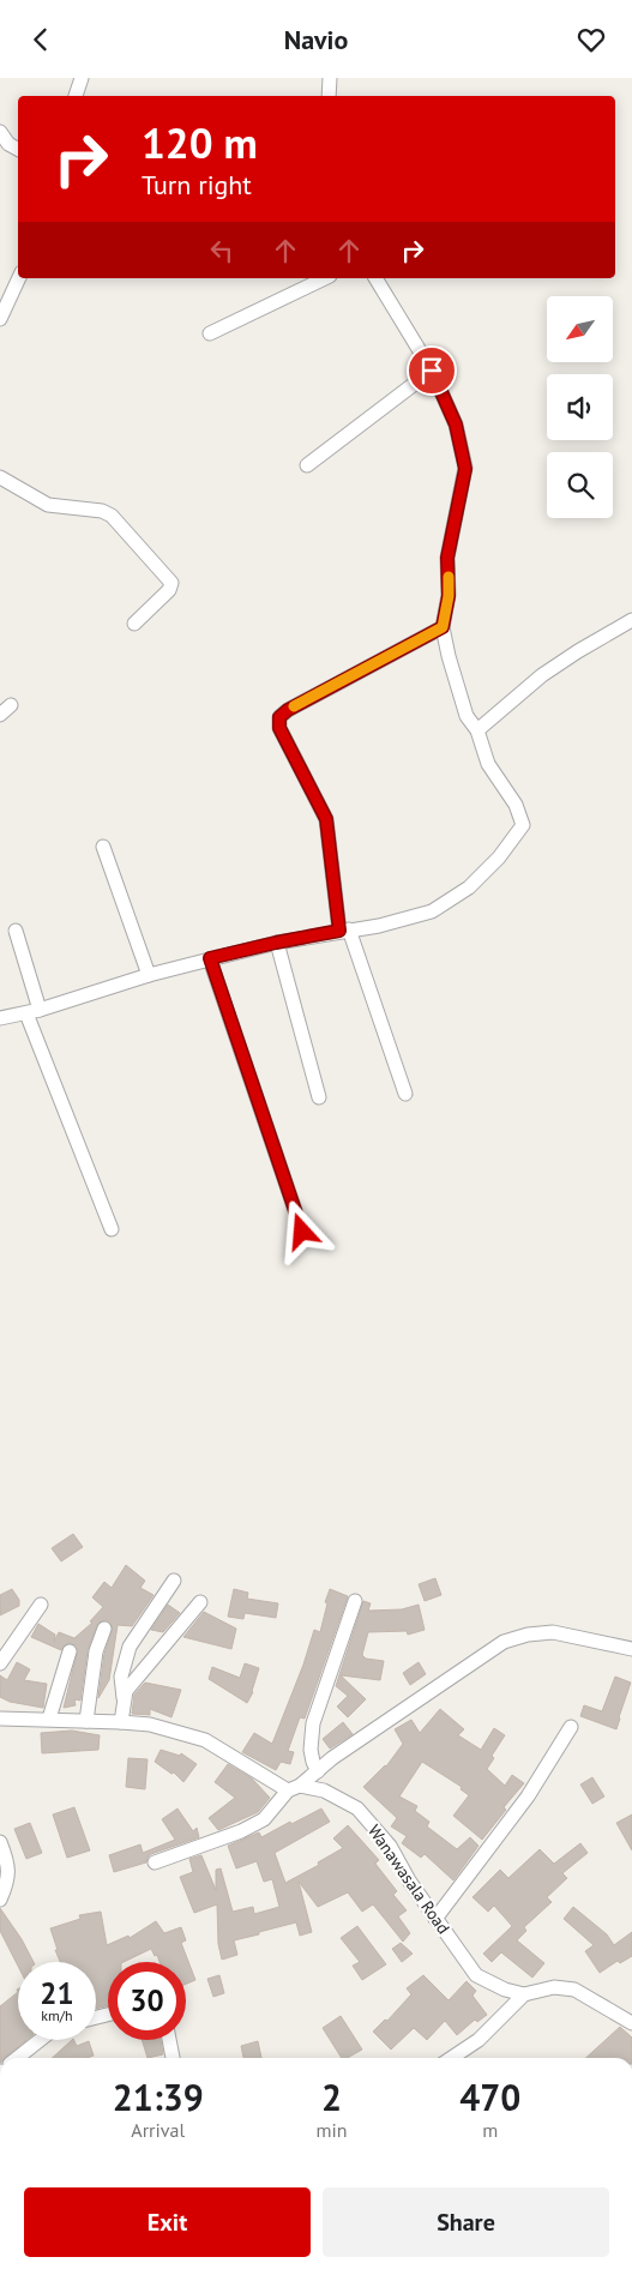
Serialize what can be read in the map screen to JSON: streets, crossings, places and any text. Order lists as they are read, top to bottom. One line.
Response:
{"streets":{"street":["Wanawasala Road"]},"north":"bottom left","page":{"header":"Navio","turn":["120 m","Turn right"],"speed":"21 km/h","limit":"30","eta":["21:39","Arrival","2","min","470","m"],"buttons":["Exit","Share"]}}
